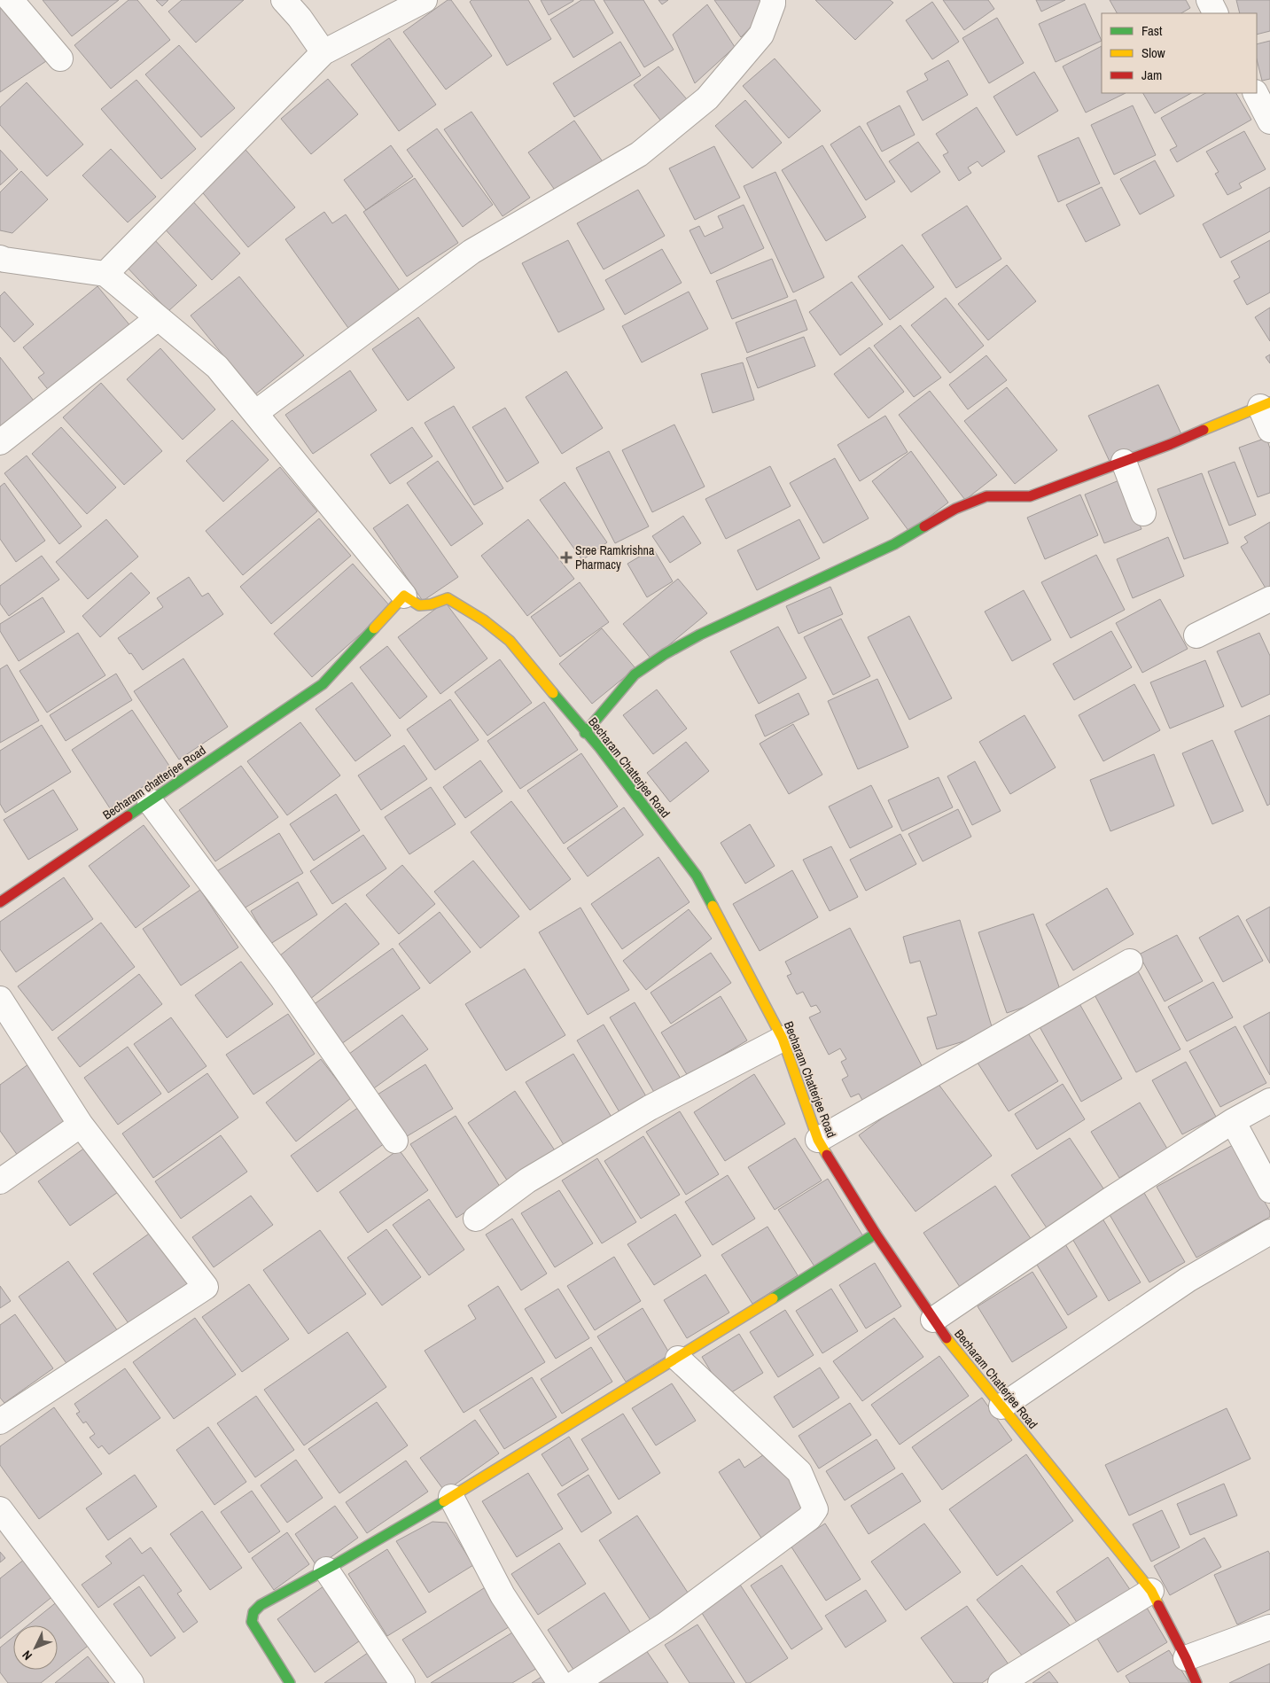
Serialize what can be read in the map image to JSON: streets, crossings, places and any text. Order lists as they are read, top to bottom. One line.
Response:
{"streets":{"street":["Becharam Chatterjee Road","Becharam chatterjee Road"]},"crossings":[["Becharam Chatterjee Road","Becharam chatterjee Road"]],"places":{"health":["Sree Ramkrishna Pharmacy"]},"legend":["Fast","Slow","Jam"],"north":"bottom left"}
